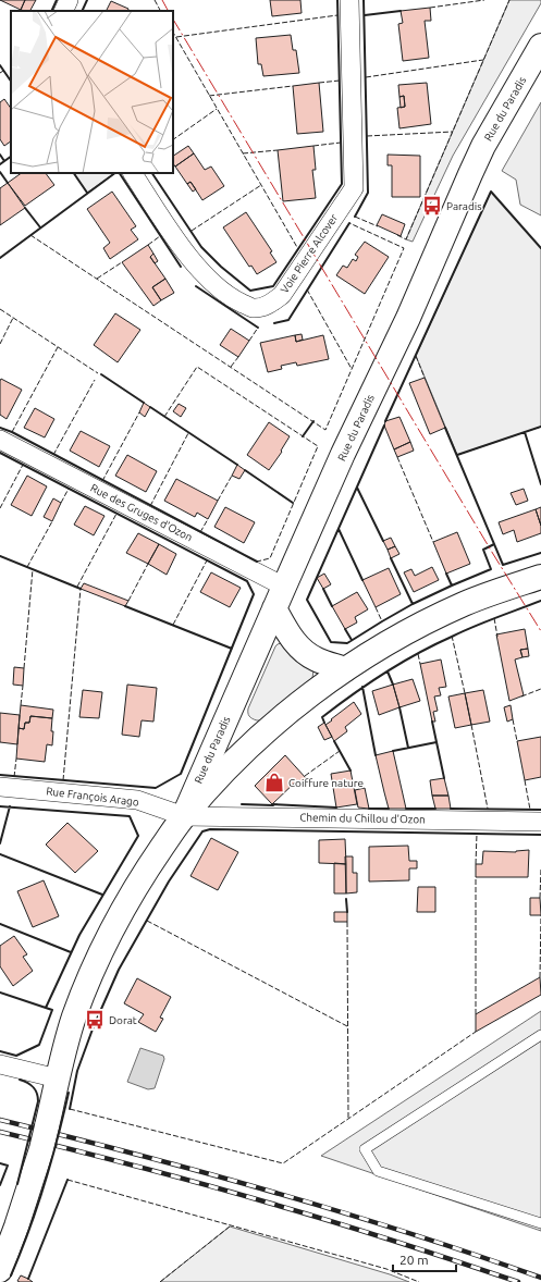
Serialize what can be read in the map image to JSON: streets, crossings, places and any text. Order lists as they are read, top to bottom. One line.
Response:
{"streets":{"street":["Rue du Paradis","Voie Pierre Alcover","Rue des Gruges d'Ozon","Rue François Arago","Chemin du Chillou d'Ozon"]},"crossings":[["Rue du Paradis","Rue des Gruges d'Ozon"],["Rue du Paradis","Rue François Arago"],["Rue du Paradis","Chemin du Chillou d'Ozon"],["Rue François Arago","Chemin du Chillou d'Ozon"]],"places":{"bus stop":["Paradis","Dorat"],"shop":["Coiffure nature"]},"scale_bar":"20 m"}
